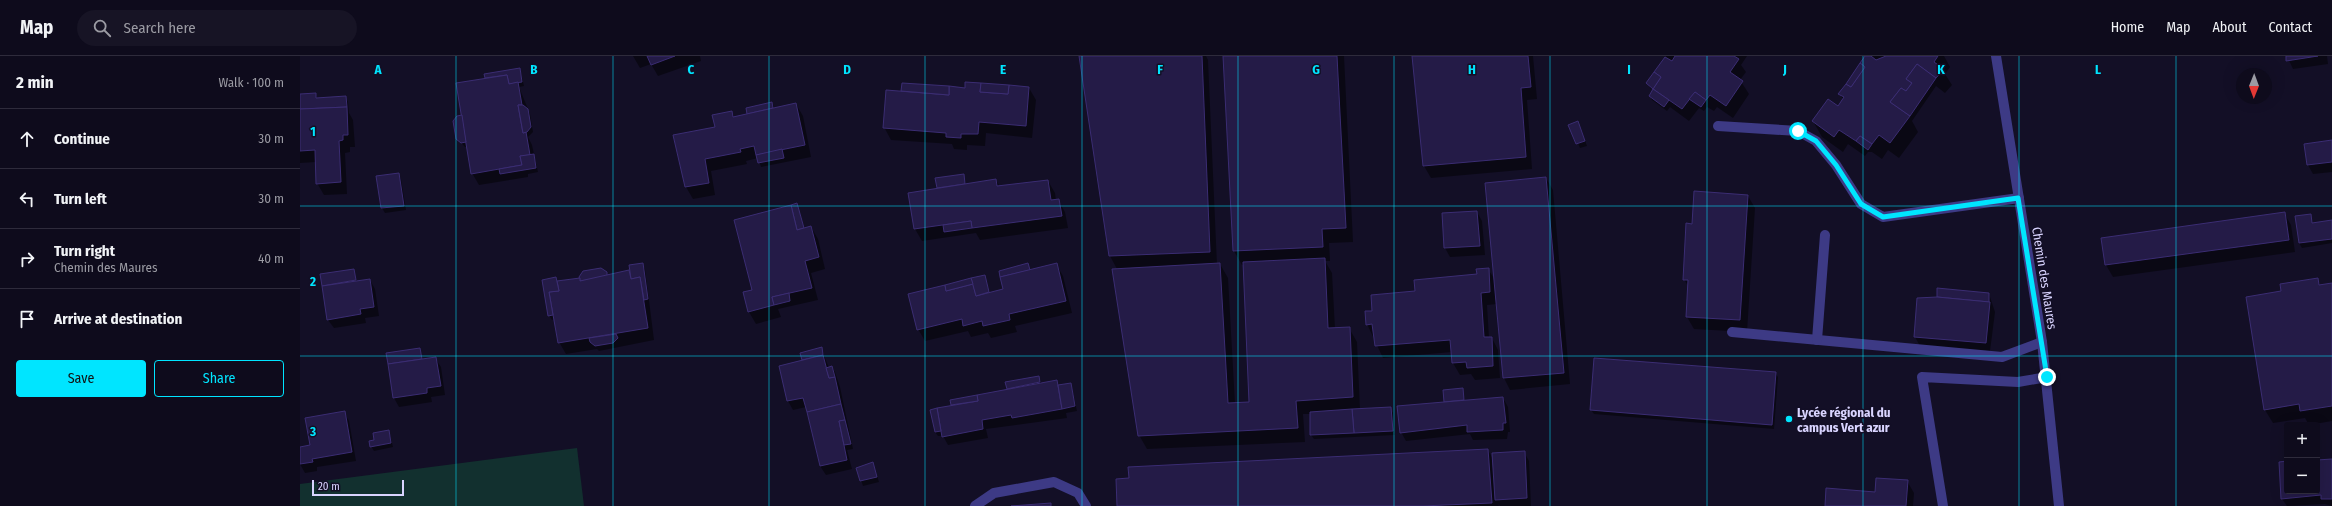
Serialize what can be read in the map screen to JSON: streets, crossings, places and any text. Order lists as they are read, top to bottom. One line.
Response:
{"streets":{"street":["Chemin des Maures"]},"places":["Lycée régional du campus Vert azur"],"scale_bar":"20 m","north":"bottom","page":{"header":"Map","search":"Search here","nav":["Home","Map","About","Contact"],"heading":["2 min","Walk · 100 m"],"list":[["Continue","30 m"],["Turn left","30 m"],["Turn right","Chemin des Maures","40 m"],"Arrive at destination"],"buttons":["Save","Share"],"map_buttons":["+","−"],"scale":"20 m"},"grid":{"columns":["A","B","C","D","E","F","G","H","I","J","K","L"],"rows":["1","2","3"]}}
